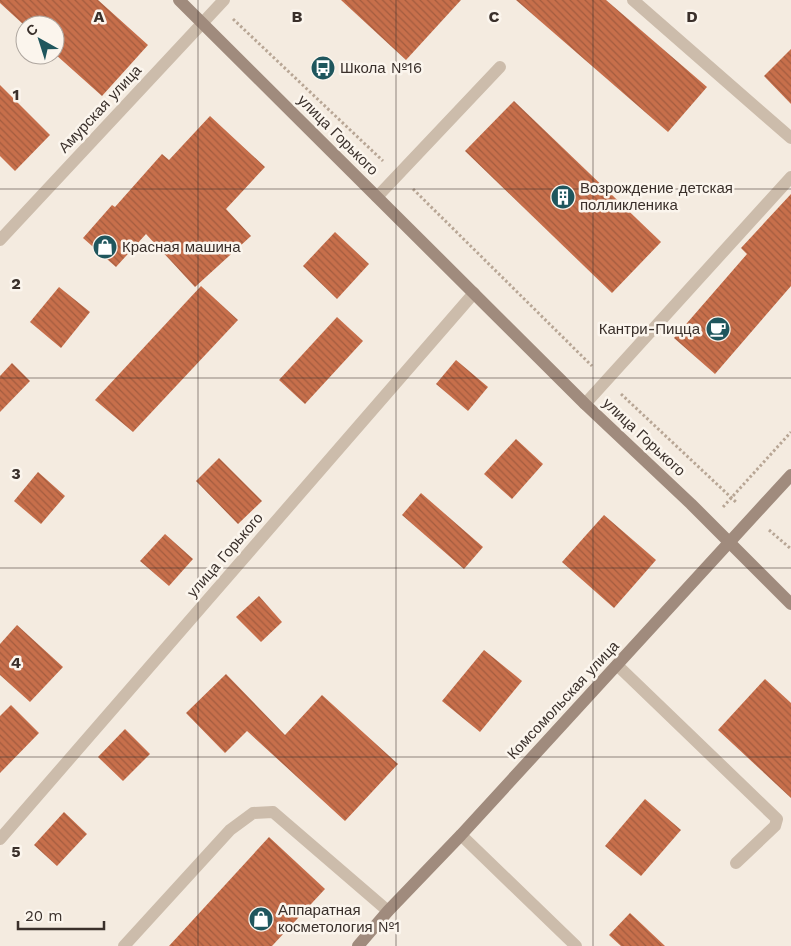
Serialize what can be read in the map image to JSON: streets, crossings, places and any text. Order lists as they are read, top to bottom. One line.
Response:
{"streets":{"main road":["улица Горького","Комсомольская улица"],"street":["Амурская улица"]},"crossings":[["Амурская улица","улица Горького"],["улица Горького","Комсомольская улица"]],"places":{"bus stop":["Школа №16"],"building":["Возрождение детская полликленика"],"shop":["Красная машина","Аппаратная косметология №1"],"cafe":["Кантри-Пицца"]},"scale_bar":"20 m","north":"top left","grid":{"columns":["A","B","C","D"],"rows":["1","2","3","4","5"]}}
